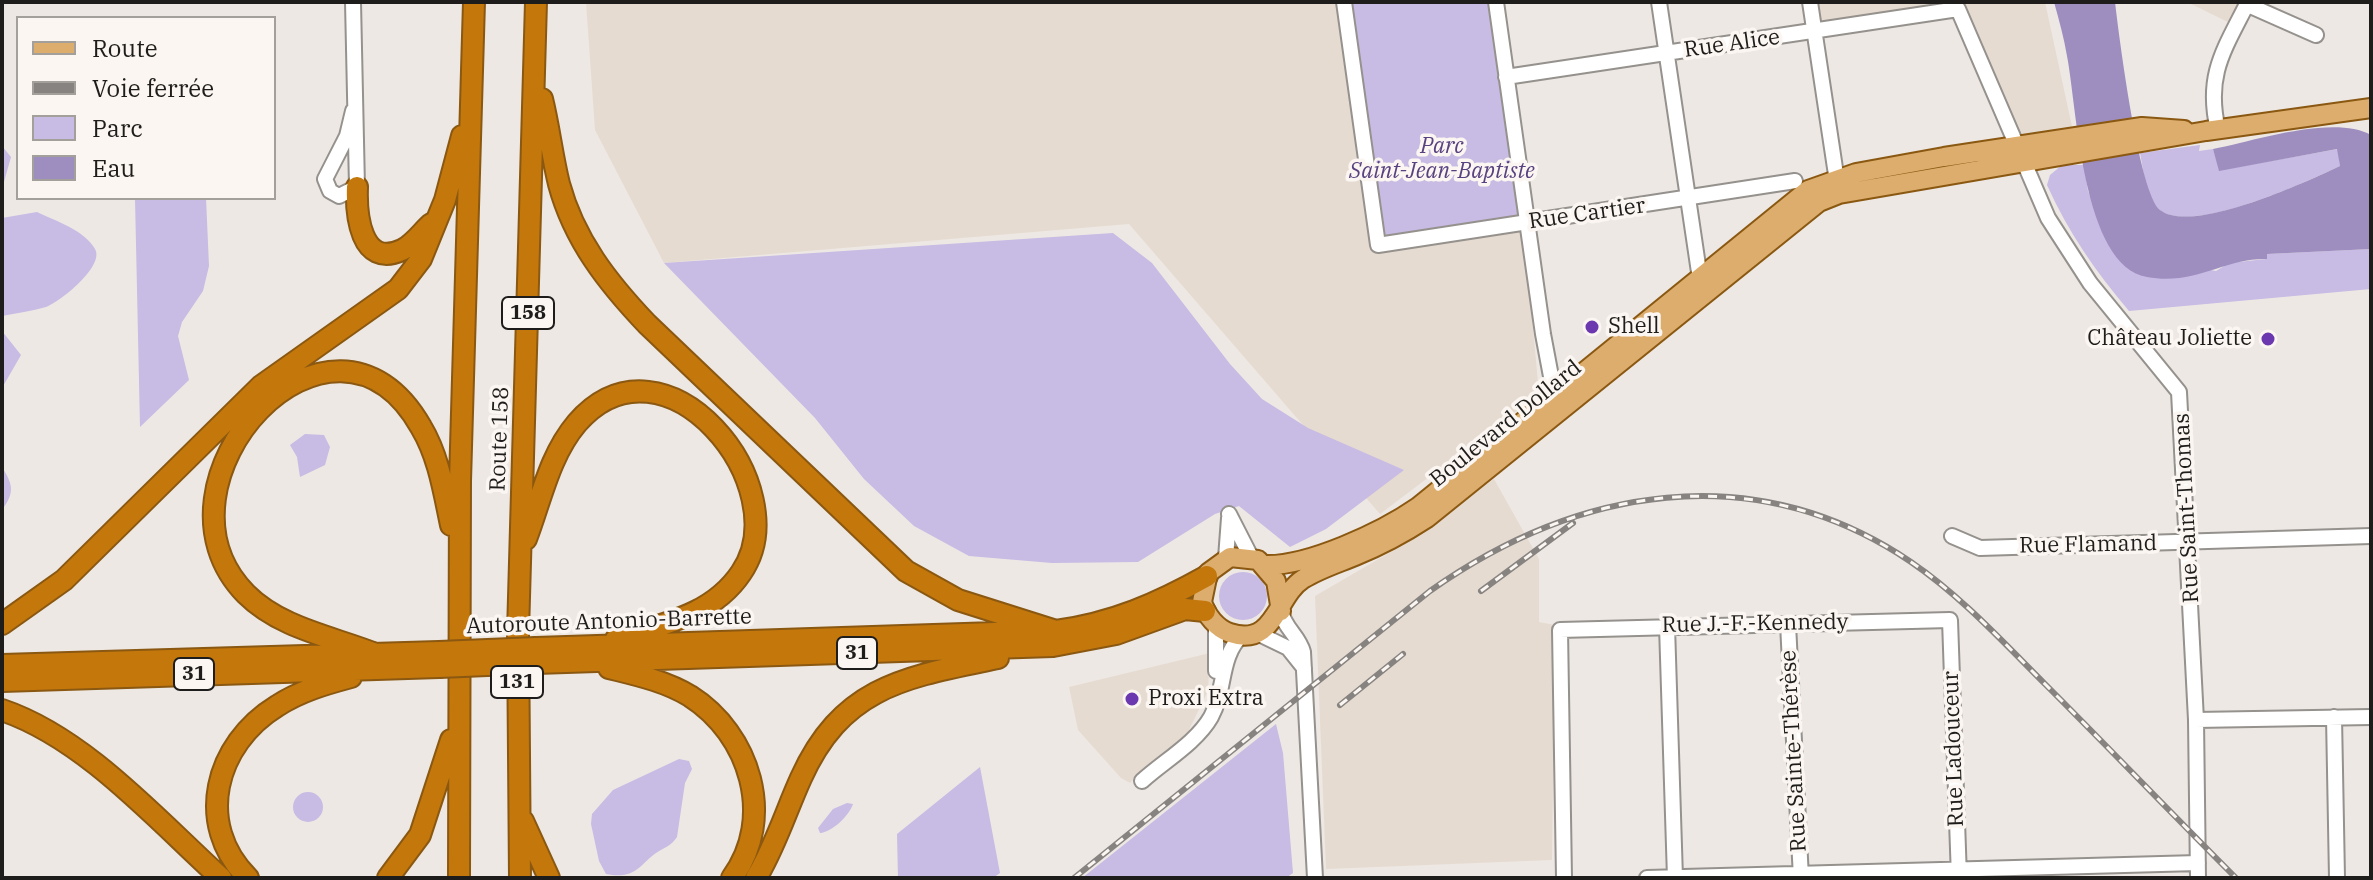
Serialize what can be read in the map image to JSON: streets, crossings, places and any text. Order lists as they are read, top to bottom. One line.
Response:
{"streets":{"highway":["158","Route 158","Autoroute Antonio-Barrette","31","131"],"main road":["Boulevard Dollard"],"street":["Rue Alice","Rue Cartier","Rue Saint-Thomas","Rue Flamand","Rue J.-F.-Kennedy","Rue Ladouceur","Rue Sainte-Thérèse"]},"crossings":[["Rue Alice","Rue Saint-Thomas"],["Boulevard Dollard","Rue Saint-Thomas"],["Boulevard Dollard","Autoroute Antonio-Barrette"],["Rue Saint-Thomas","Rue Flamand"],["Rue J.-F.-Kennedy","Rue Ladouceur"],["Rue J.-F.-Kennedy","Rue Sainte-Thérèse"]],"parks":["Parc Saint-Jean-Baptiste"],"places":["Shell","Château Joliette","Proxi Extra"],"legend":["Route","Voie ferrée","Parc","Eau"]}
